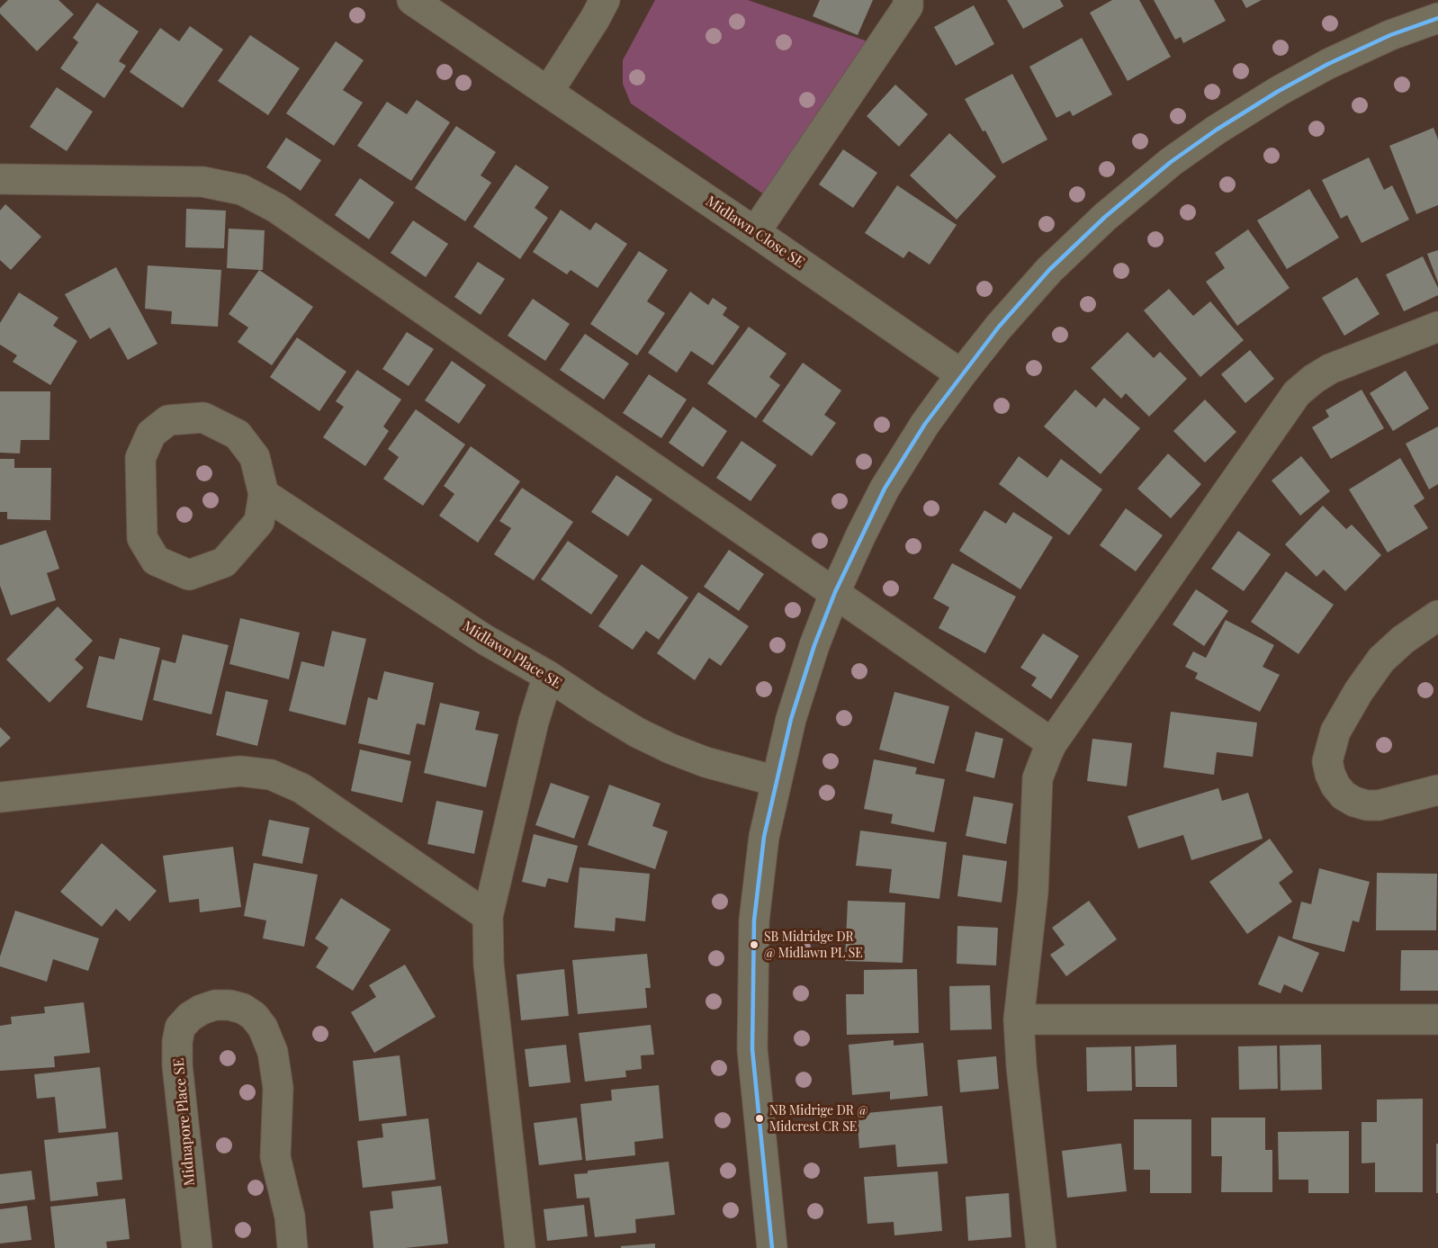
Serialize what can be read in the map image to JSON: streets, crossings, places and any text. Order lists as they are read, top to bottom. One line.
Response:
{"streets":{"street":["Midlawn Close SE","Midlawn Place SE","Midnapore Place SE"]},"places":["SB Midridge DR @ Midlawn PL SE","NB Midrige DR @ Midcrest CR SE"]}
